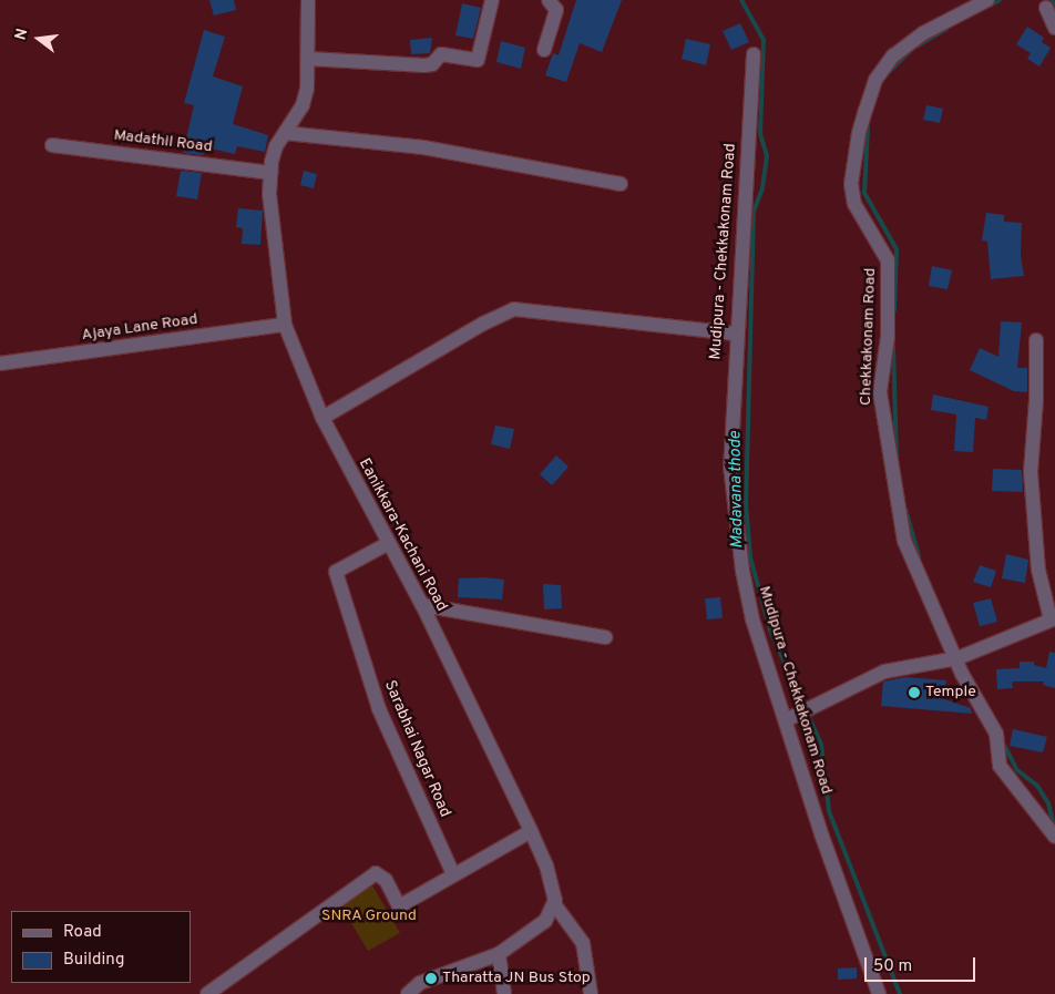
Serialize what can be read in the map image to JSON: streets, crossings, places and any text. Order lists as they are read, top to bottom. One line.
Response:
{"streets":{"street":["Madathil Road","Mudipura - Chekkakonam Road","Ajaya Lane Road","Chekkakonam Road","Eanikkara-Kachani Road","Sarabhai Nagar Road"]},"crossings":[["Madathil Road","Eanikkara-Kachani Road"],["Ajaya Lane Road","Eanikkara-Kachani Road"],["Eanikkara-Kachani Road","Sarabhai Nagar Road"]],"water":["Madavana thode"],"parks":["SNRA Ground"],"places":["Temple","Tharatta JN Bus Stop"],"legend":["Road","Building"],"scale_bar":"50 m","north":"left"}
